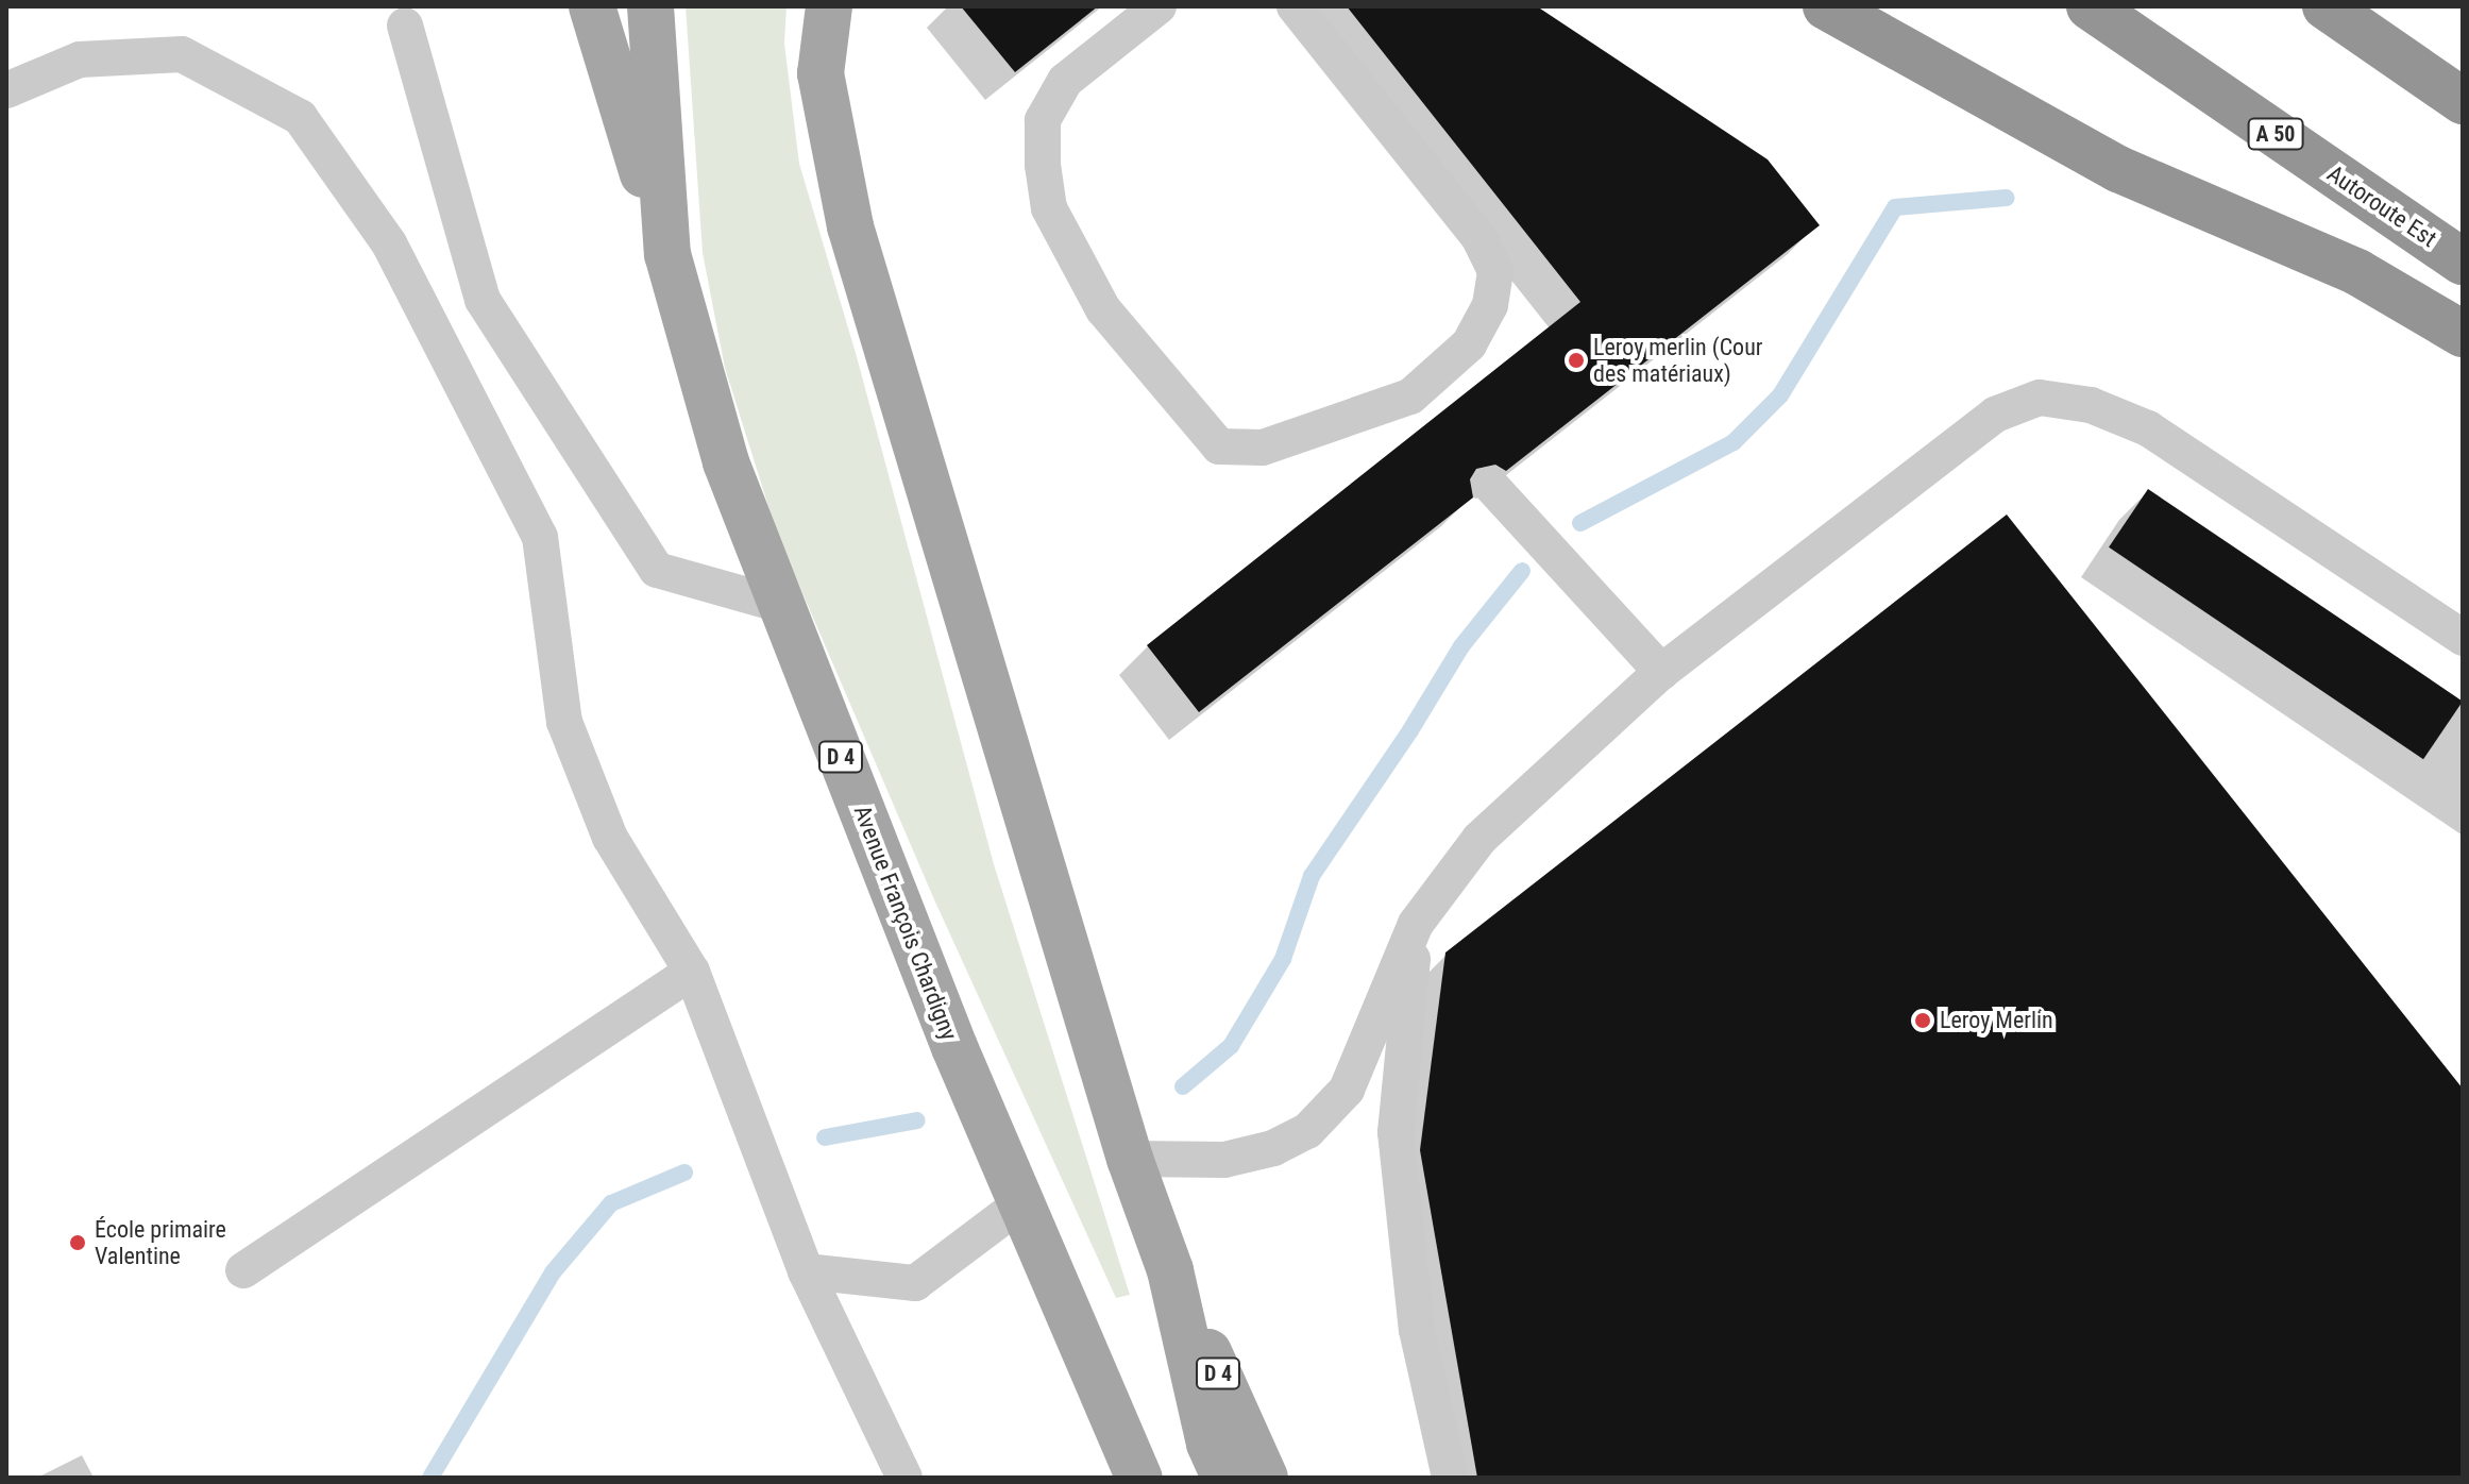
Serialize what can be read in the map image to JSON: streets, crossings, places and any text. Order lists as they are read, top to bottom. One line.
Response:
{"streets":{"highway":["A 50","Autoroute Est"],"main road":["D 4","Avenue François Chardigny"]},"places":["Leroy merlin (Cour des matériaux)","Leroy Merlin","École primaire Valentine"]}
